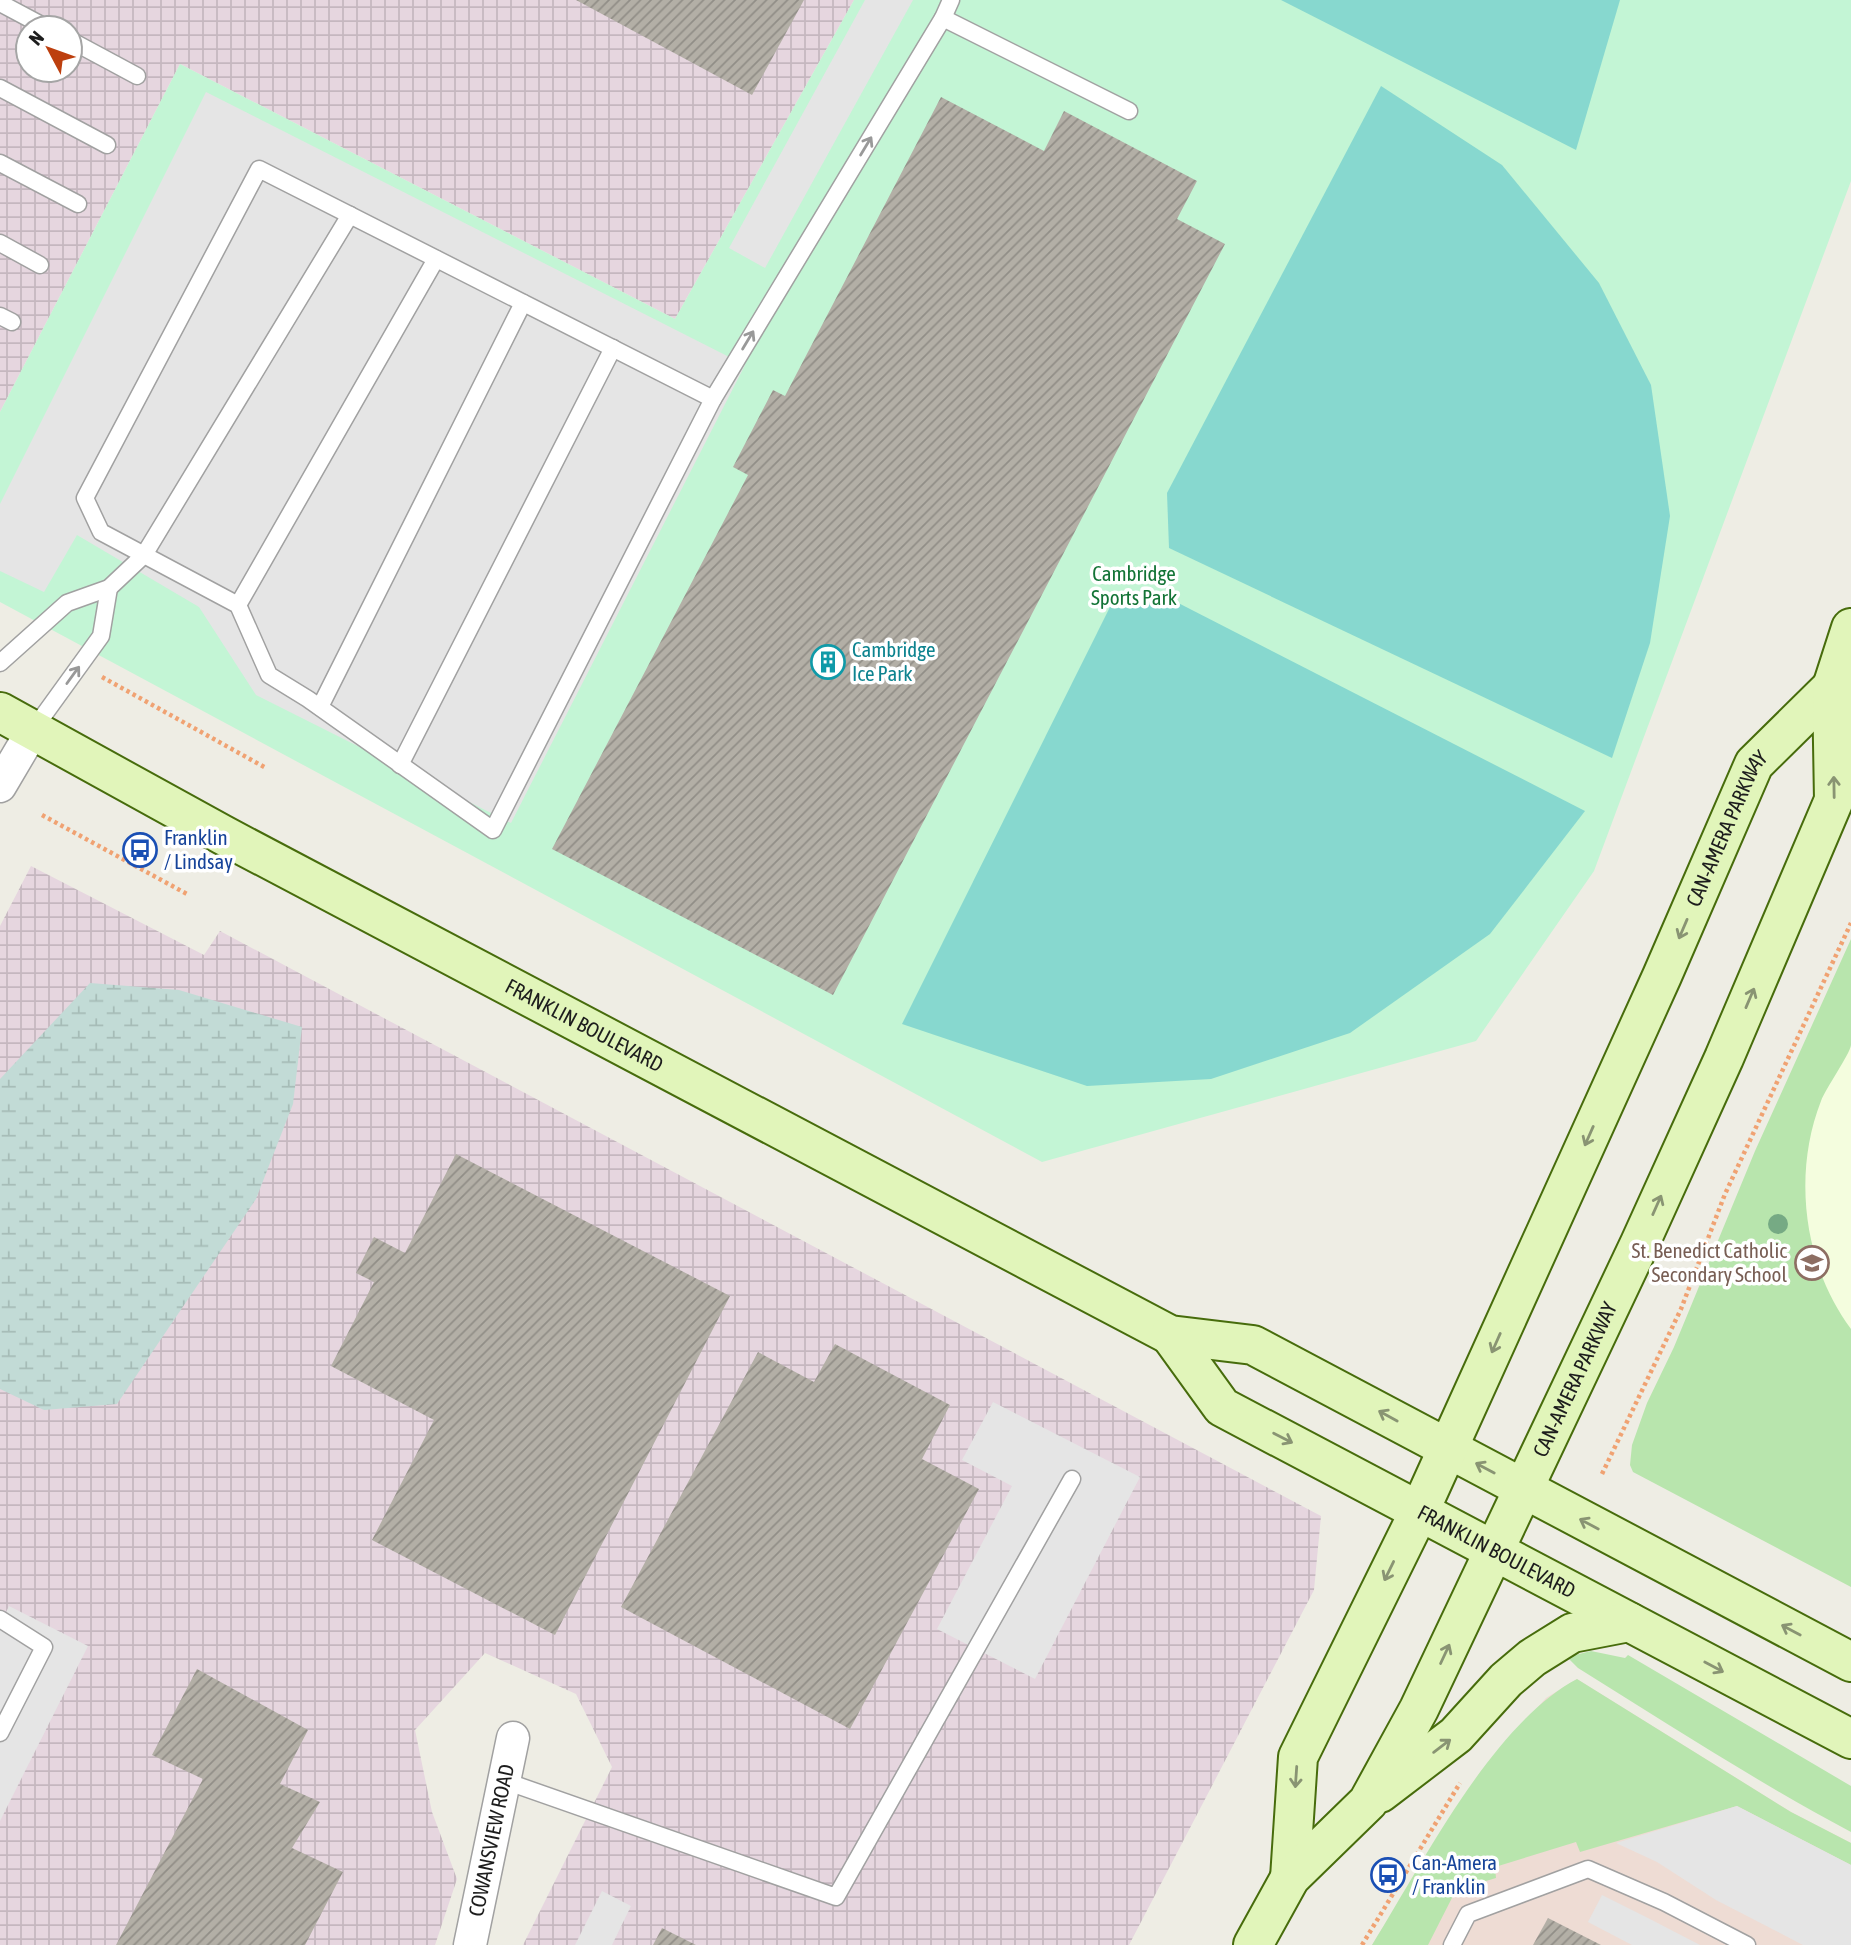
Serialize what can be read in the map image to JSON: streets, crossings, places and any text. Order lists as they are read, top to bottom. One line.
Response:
{"streets":{"main road":["CAN-AMERA PARKWAY","FRANKLIN BOULEVARD"],"street":["COWANSVIEW ROAD"]},"crossings":[["CAN-AMERA PARKWAY","FRANKLIN BOULEVARD"]],"parks":["Cambridge Sports Park"],"places":{"building":["Cambridge Ice Park"],"bus stop":["Franklin / Lindsay","Can-Amera / Franklin"],"school or university":["St. Benedict Catholic Secondary School"]},"north":"top left"}
